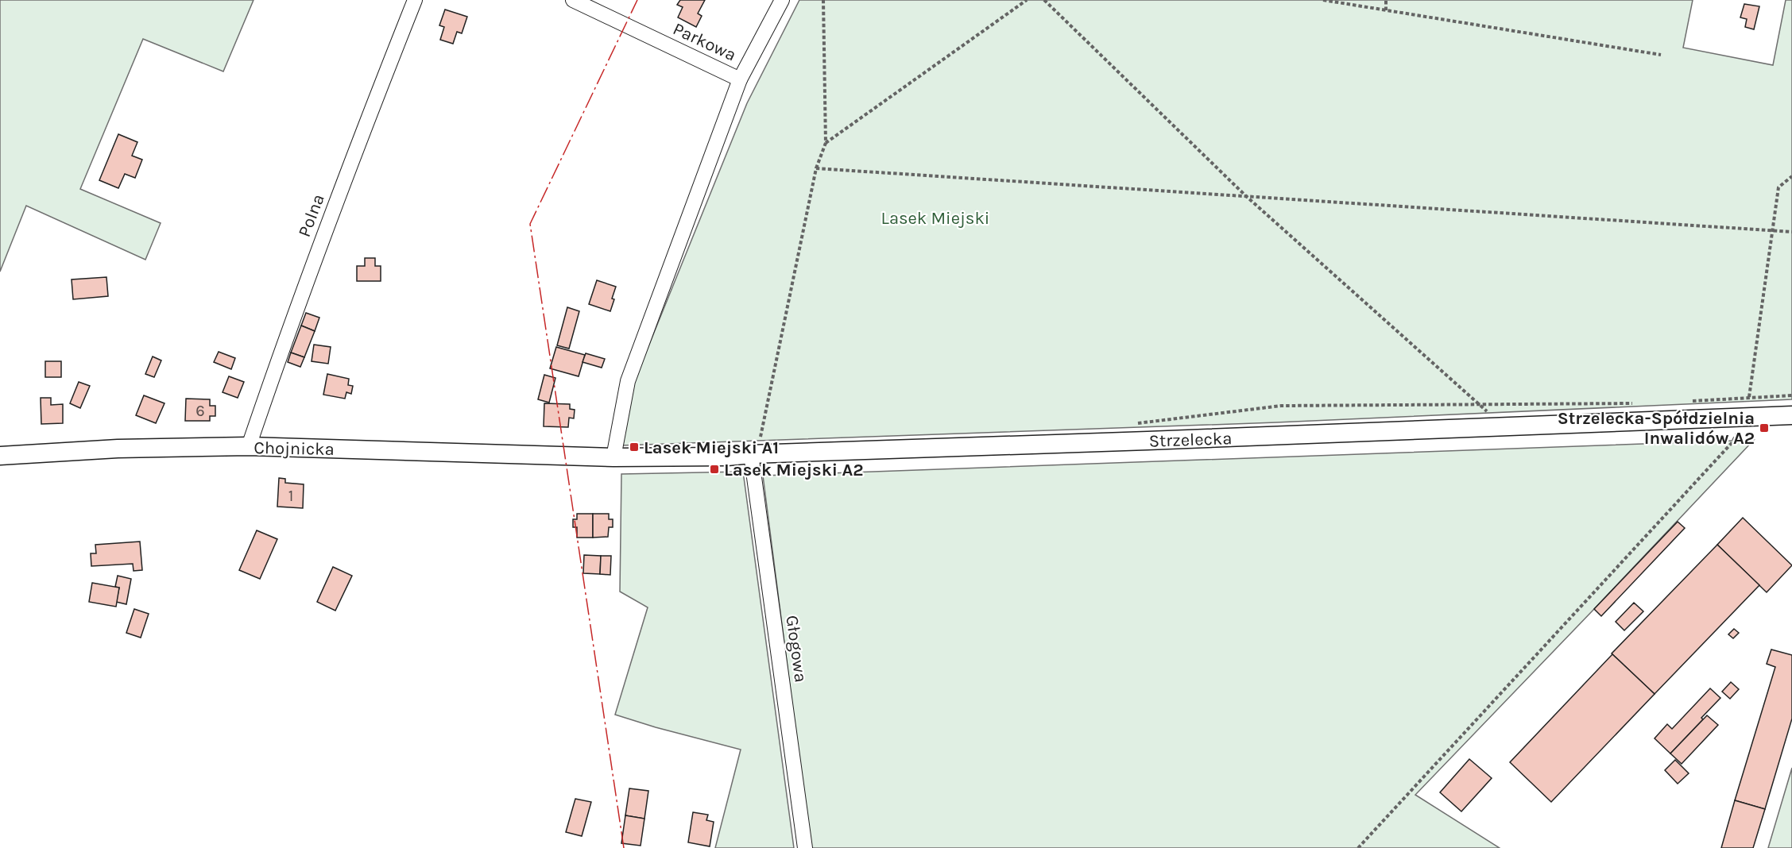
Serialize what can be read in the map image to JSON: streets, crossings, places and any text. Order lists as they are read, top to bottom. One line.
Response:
{"streets":{"street":["Parkowa","Polna","Strzelecka","Chojnicka","Głogowa"]},"crossings":[["Polna","Chojnicka"],["Strzelecka","Chojnicka"],["Strzelecka","Głogowa"]],"parks":["Lasek Miejski"],"places":{"transit":["Strzelecka-Spółdzielnia Inwalidów A2","Lasek Miejski A1","Lasek Miejski A2"]},"house_numbers":["6","1"]}
